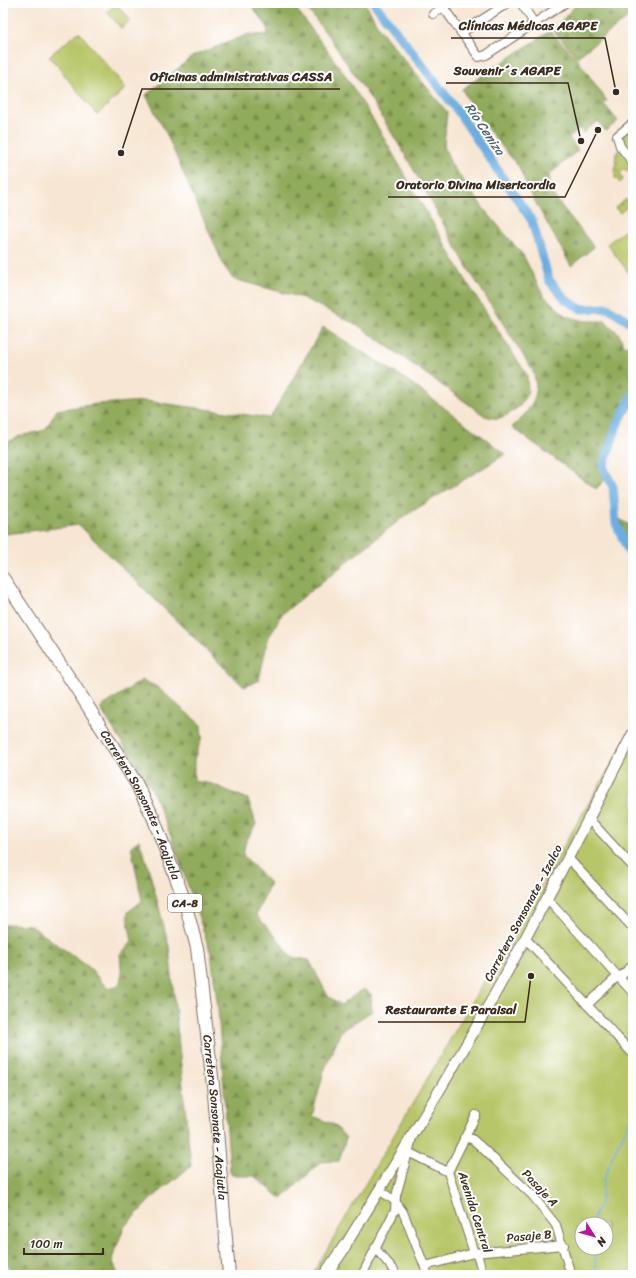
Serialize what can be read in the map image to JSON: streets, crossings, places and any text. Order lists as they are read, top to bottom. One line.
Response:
{"streets":{"highway":["Carretera Sonsonate - Acajutla","CA-8"],"main road":["Carretera Sonsonate - Izalco"],"street":["Pasaje A","Avenida Central","Pasaje B"]},"crossings":[["Pasaje A","Avenida Central"],["Pasaje A","Pasaje B"],["Avenida Central","Pasaje B"]],"water":["Río Ceniza"],"places":["Clínicas Médicas AGAPE","Oratorio Divina Misericordia","Souvenir´s AGAPE","Oficinas administrativas CASSA","Restaurante E Paraisal"],"scale_bar":"100 m","north":"bottom right"}
